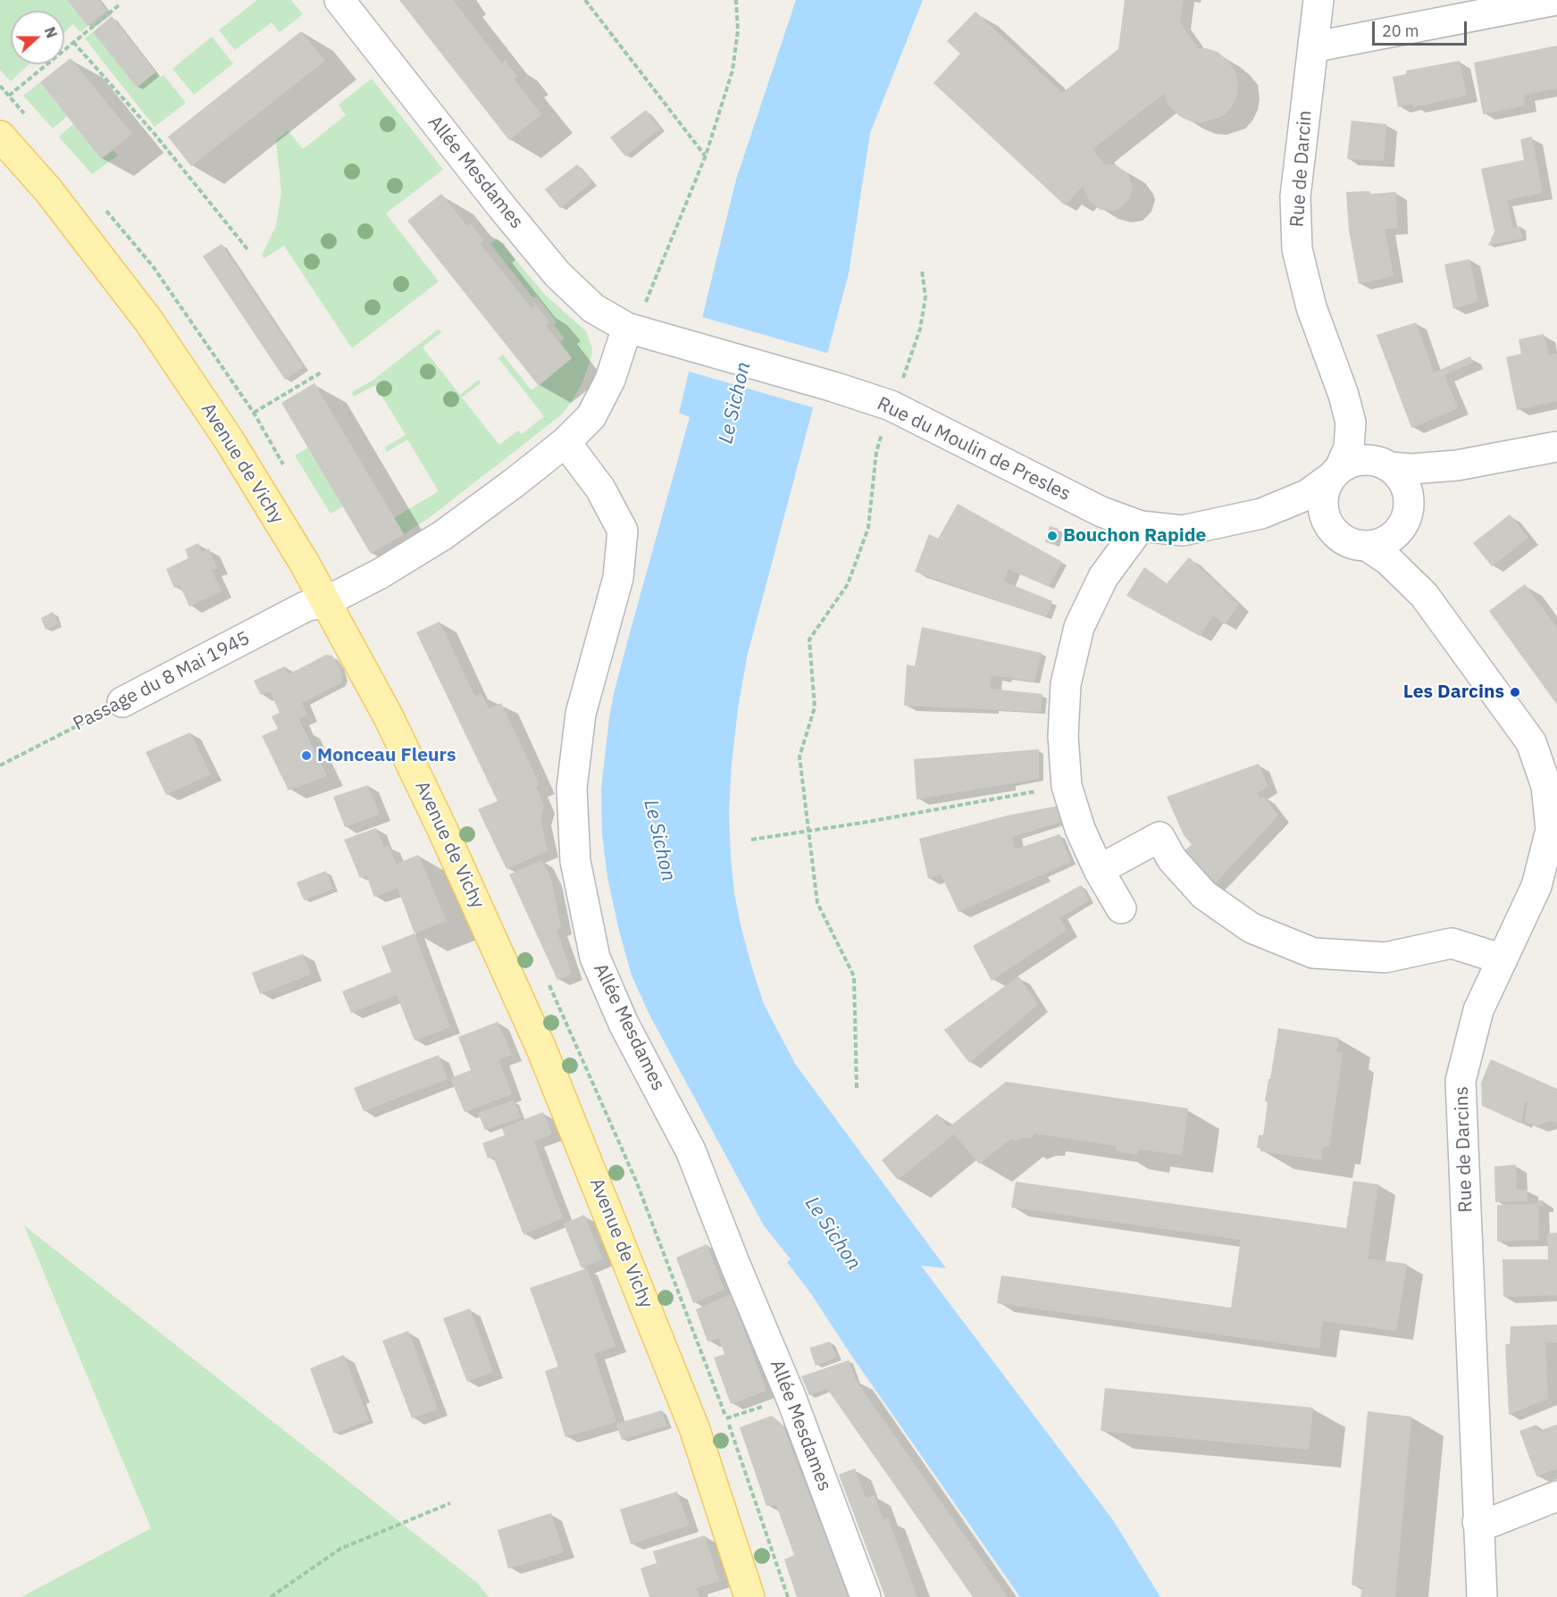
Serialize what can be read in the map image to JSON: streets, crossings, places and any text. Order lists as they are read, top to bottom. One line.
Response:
{"streets":{"main road":["Avenue de Vichy"],"street":["Rue de Darcin","Allée Mesdames","Rue du Moulin de Presles","Passage du 8 Mai 1945","Rue de Darcins"]},"crossings":[["Rue de Darcin","Rue du Moulin de Presles"],["Rue de Darcin","Rue de Darcins"],["Allée Mesdames","Rue du Moulin de Presles"],["Rue du Moulin de Presles","Rue de Darcins"],["Avenue de Vichy","Passage du 8 Mai 1945"]],"water":["Le Sichon"],"places":["Bouchon Rapide","Les Darcins","Monceau Fleurs"],"scale_bar":"20 m","north":"right"}
